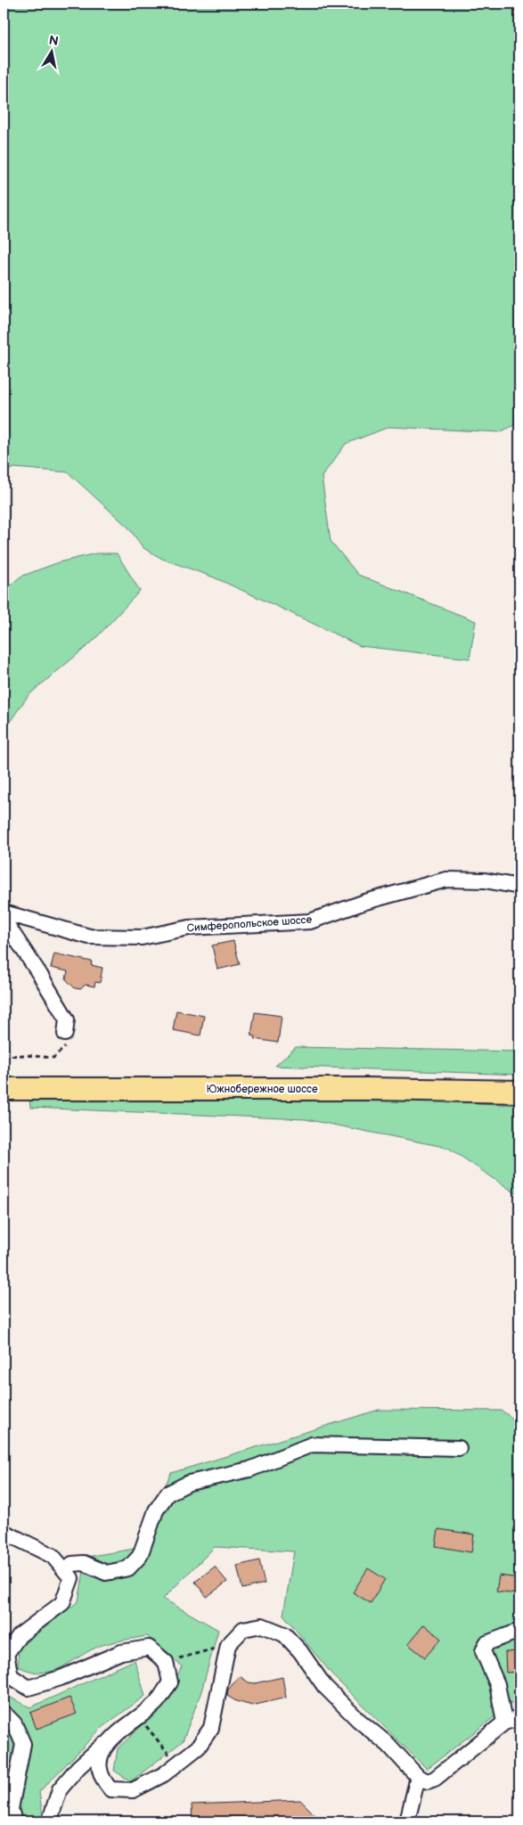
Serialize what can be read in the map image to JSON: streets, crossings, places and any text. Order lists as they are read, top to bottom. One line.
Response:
{"streets":{"highway":["Южнобережное шоссе"],"street":["Симферопольское шоссе"]},"north":"top"}
